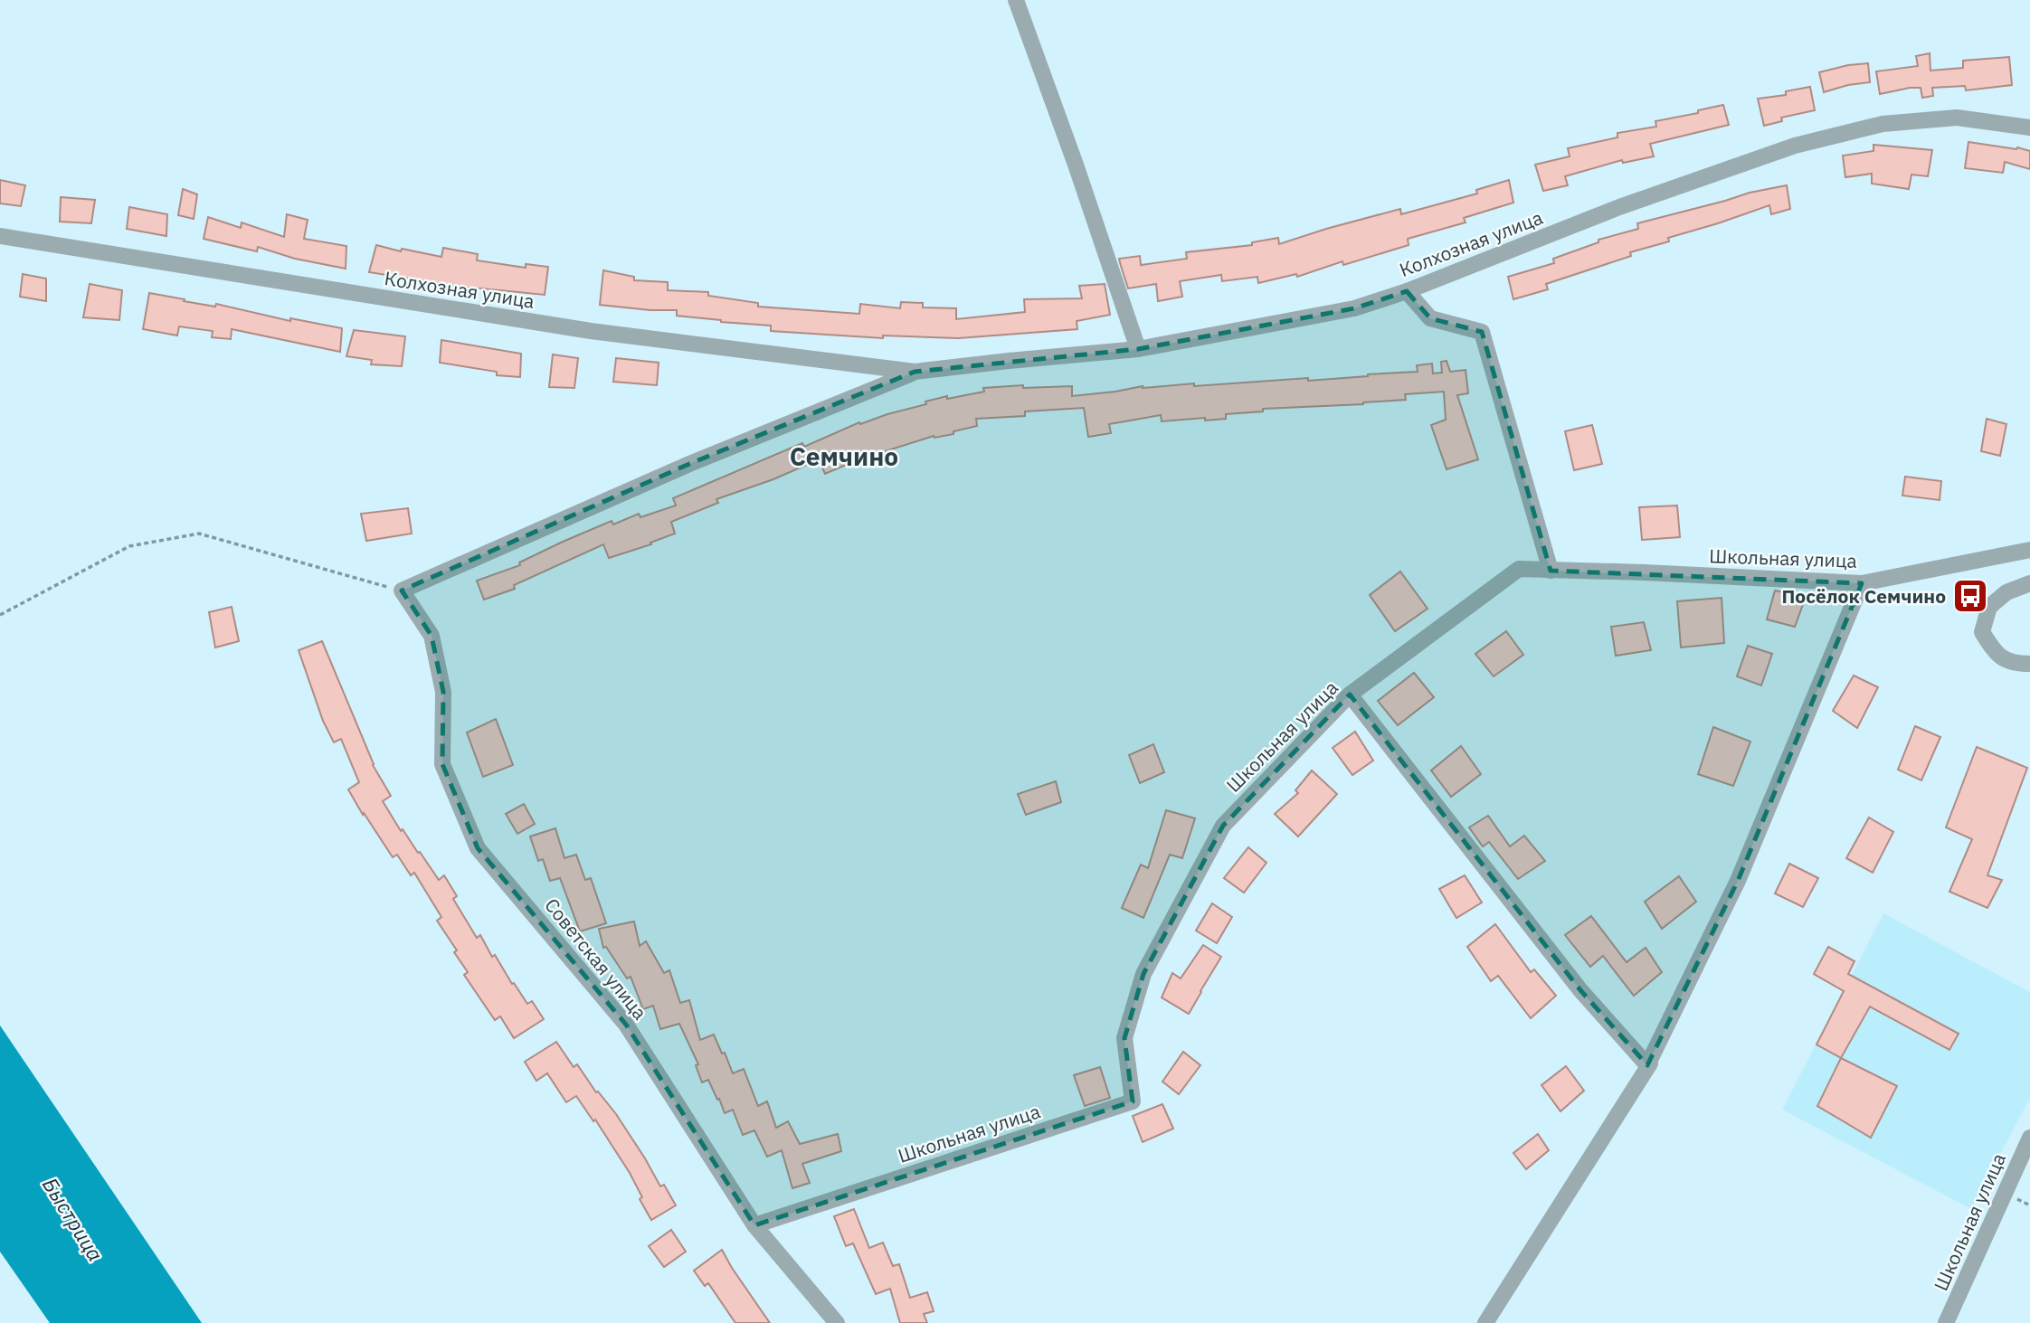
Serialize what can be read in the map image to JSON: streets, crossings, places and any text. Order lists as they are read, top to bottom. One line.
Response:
{"streets":{"street":["Колхозная улица","Школьная улица","Советская улица"]},"crossings":[["Колхозная улица","Советская улица"],["Школьная улица","Советская улица"]],"districts":["Семчино"],"water":["Быстрица"],"places":{"bus stop":["Посёлок Семчино"]}}
